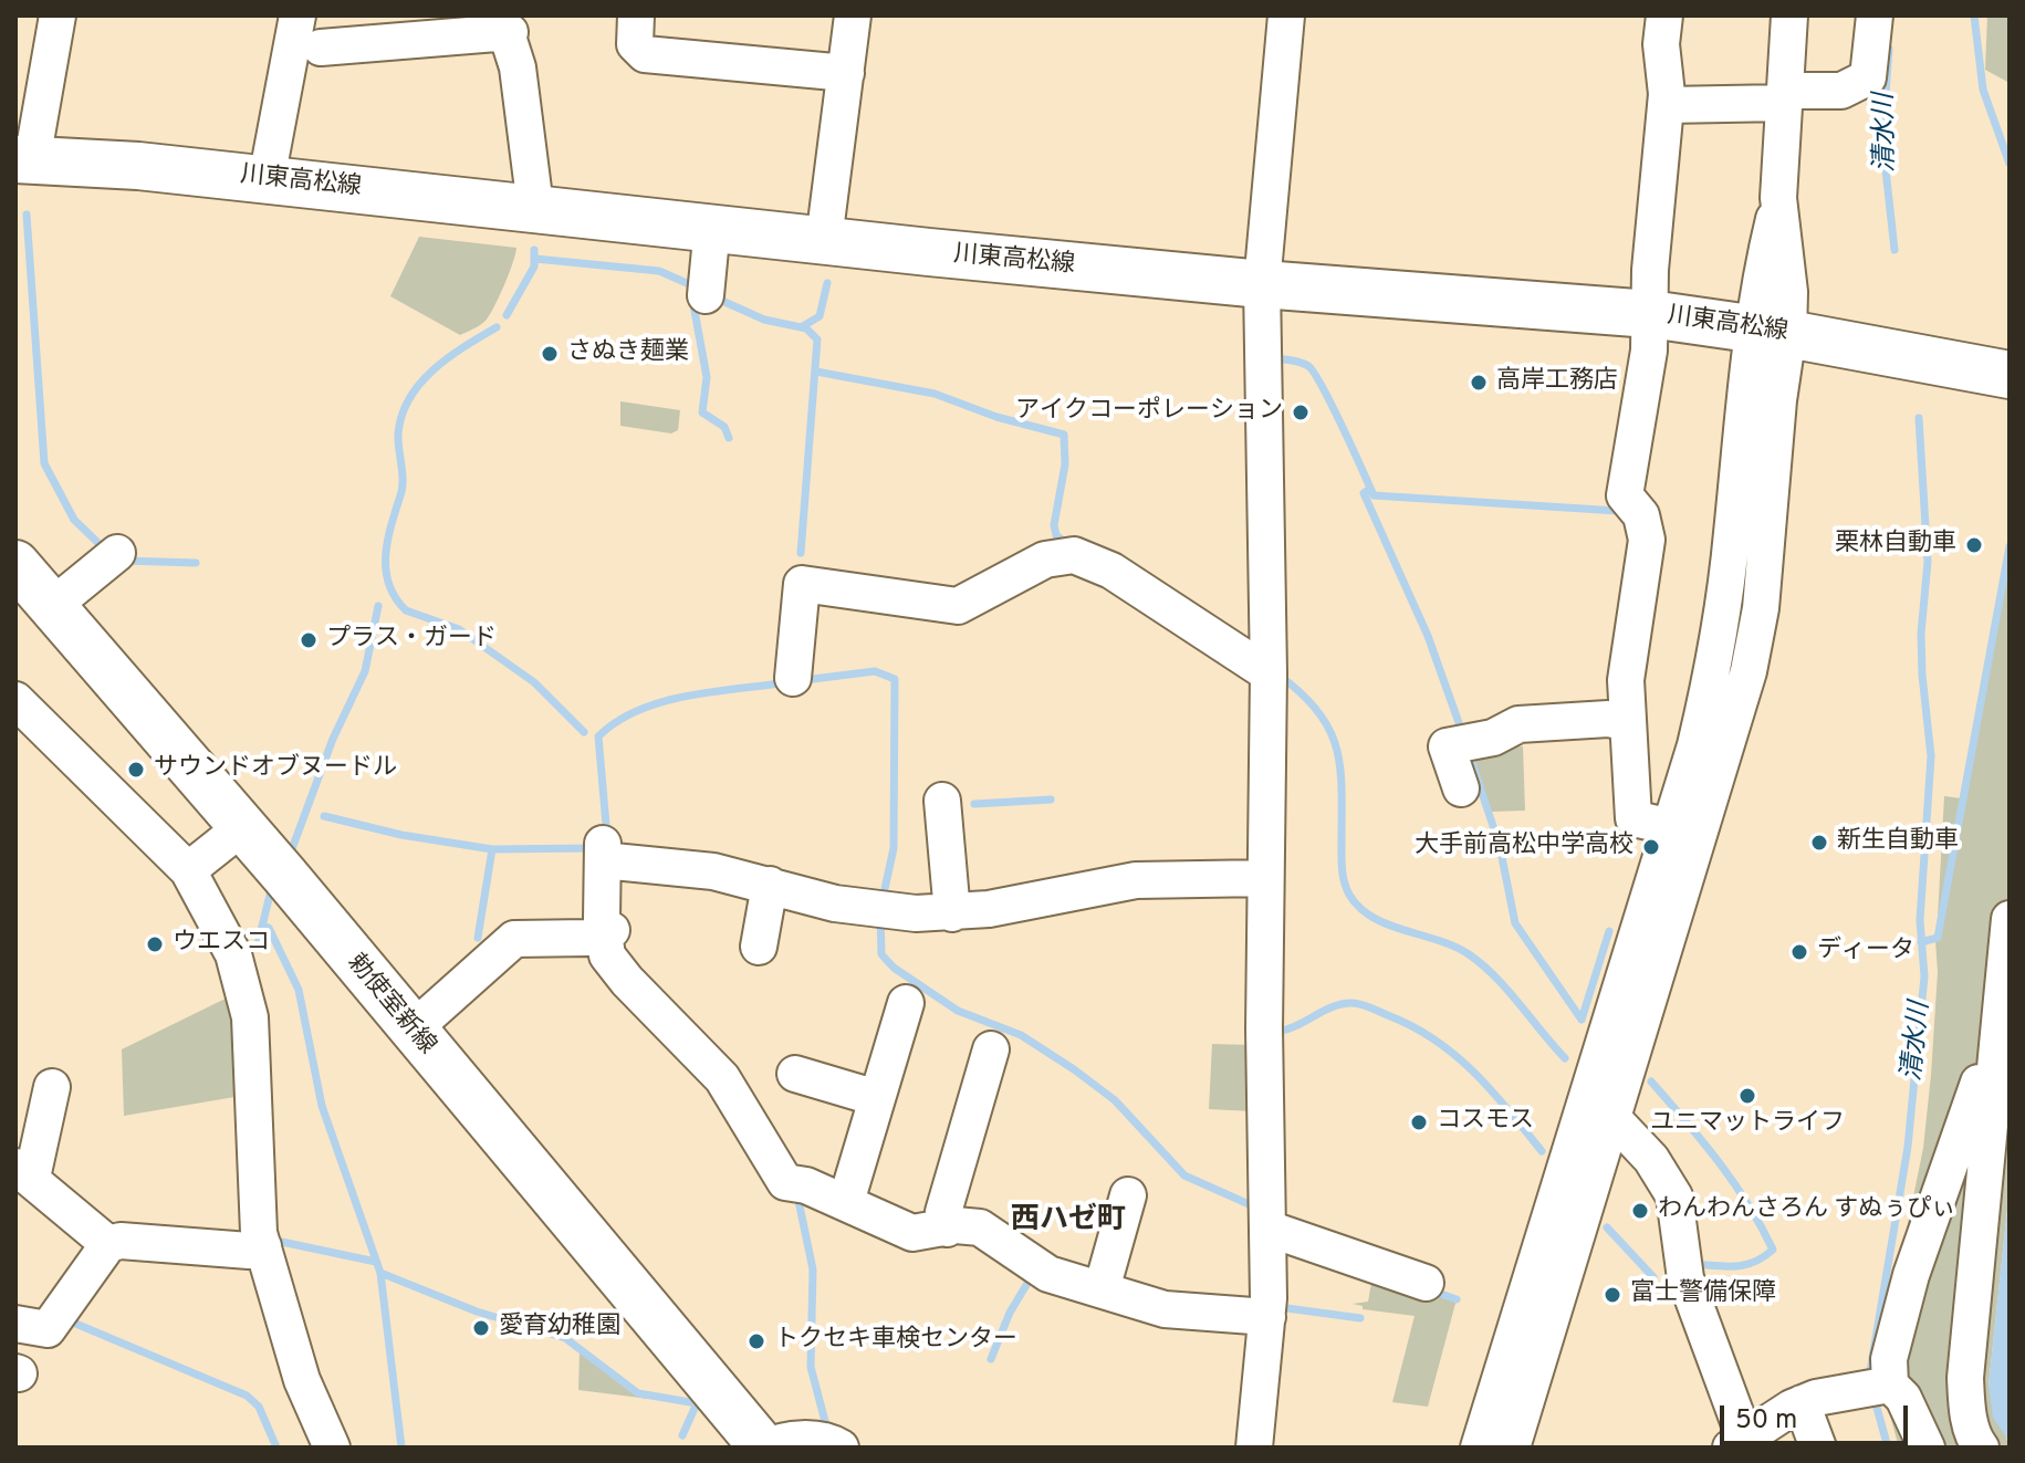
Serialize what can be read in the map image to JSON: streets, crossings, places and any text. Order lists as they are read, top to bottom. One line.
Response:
{"streets":{"main road":["川東高松線","勅使室新線"]},"districts":["西ハゼ町"],"water":["清水川"],"places":["さぬき麺業","高岸工務店","アイクコーポレーション","栗林自動車","プラス・ガード","サウンドオブヌードル","新生自動車","大手前高松中学高校","ウエスコ","ディータ","ユニマットライフ","コスモス","わんわんさろん すぬぅぴぃ","富士警備保障","愛育幼稚園","トクセキ車検センター"],"scale_bar":"50 m"}
